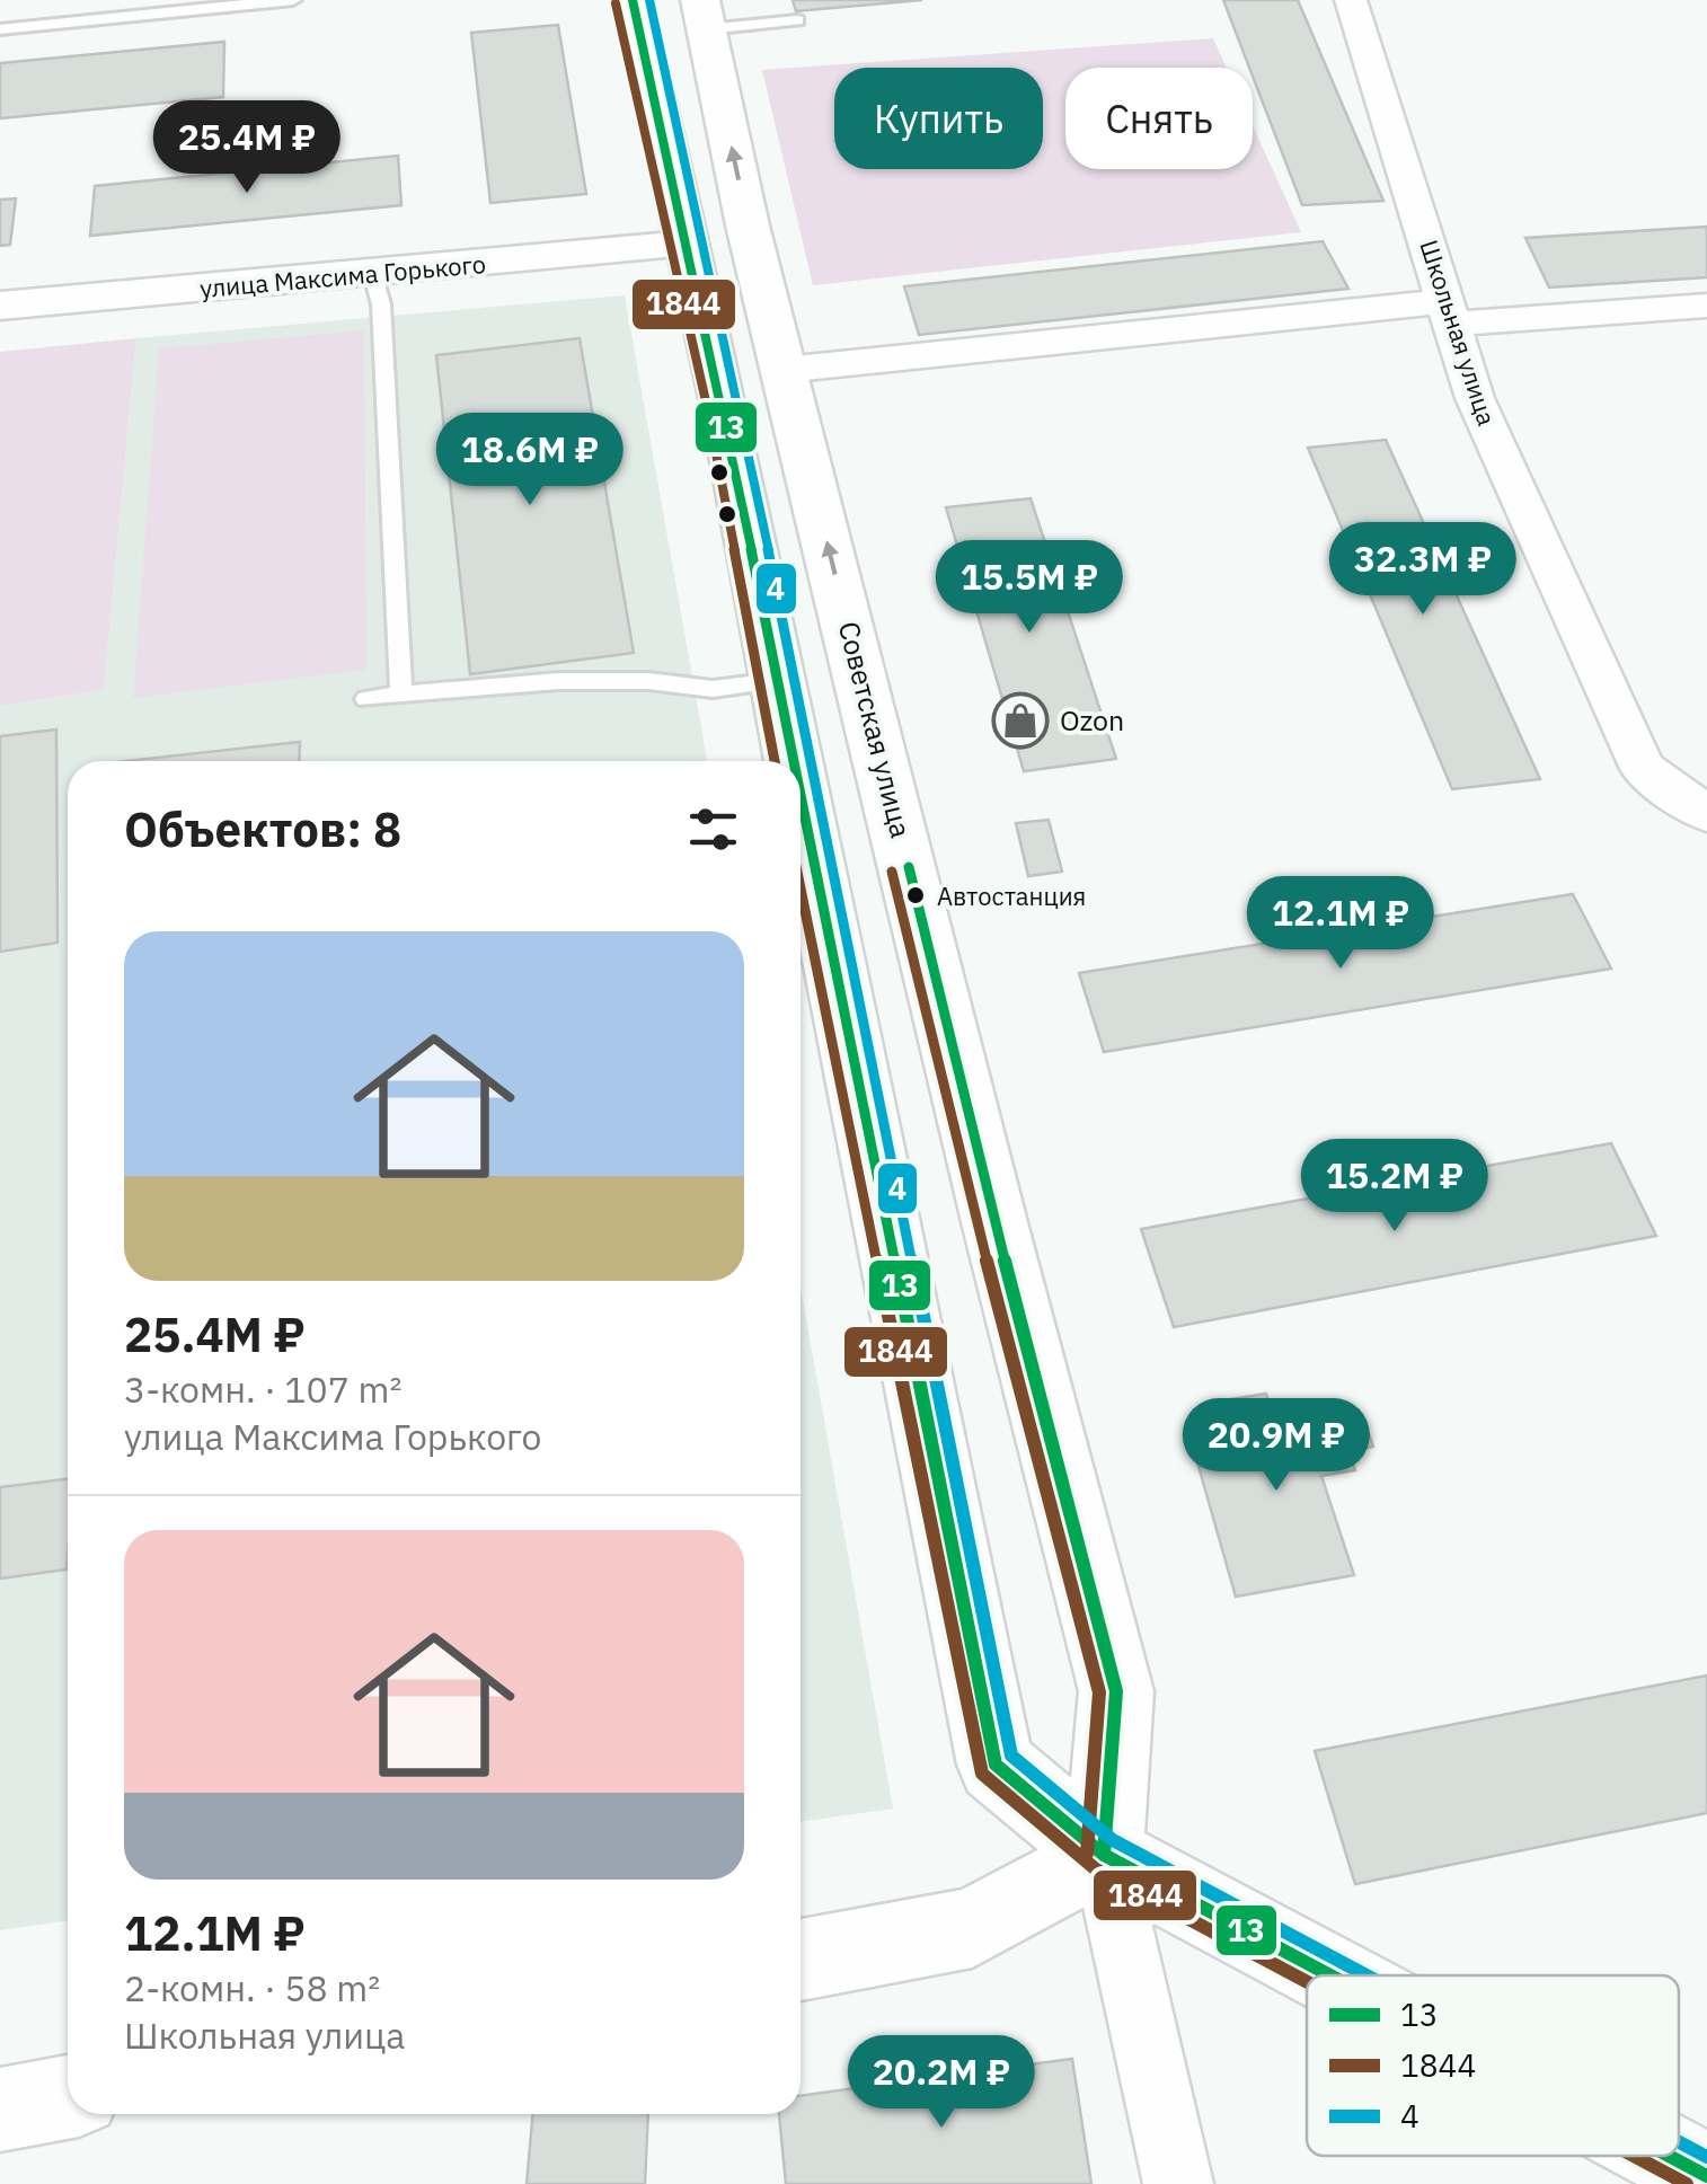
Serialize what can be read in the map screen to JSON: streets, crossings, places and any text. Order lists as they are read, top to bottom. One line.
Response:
{"streets":{"main road":["улица Максима Горького","Советская улица"],"street":["Школьная улица"]},"crossings":[["улица Максима Горького","Советская улица"]],"places":{"shop":["Ozon"],"other":["Автостанция"]},"lines":["transit line 13","transit line 4","transit line 1844"],"legend":["13","1844","4"],"page":{"chip":["Купить","Снять"],"price":["25.4M ₽","18.6M ₽","32.3M ₽","15.5M ₽","12.1M ₽","15.2M ₽","20.9M ₽","20.2M ₽"],"heading":"Объектов: 8","list":[{"name":"25.4M ₽","note":"3-комн. · 107 m² · улица Максима Горького"},{"name":"12.1M ₽","note":"2-комн. · 58 m² · Школьная улица"}]}}
